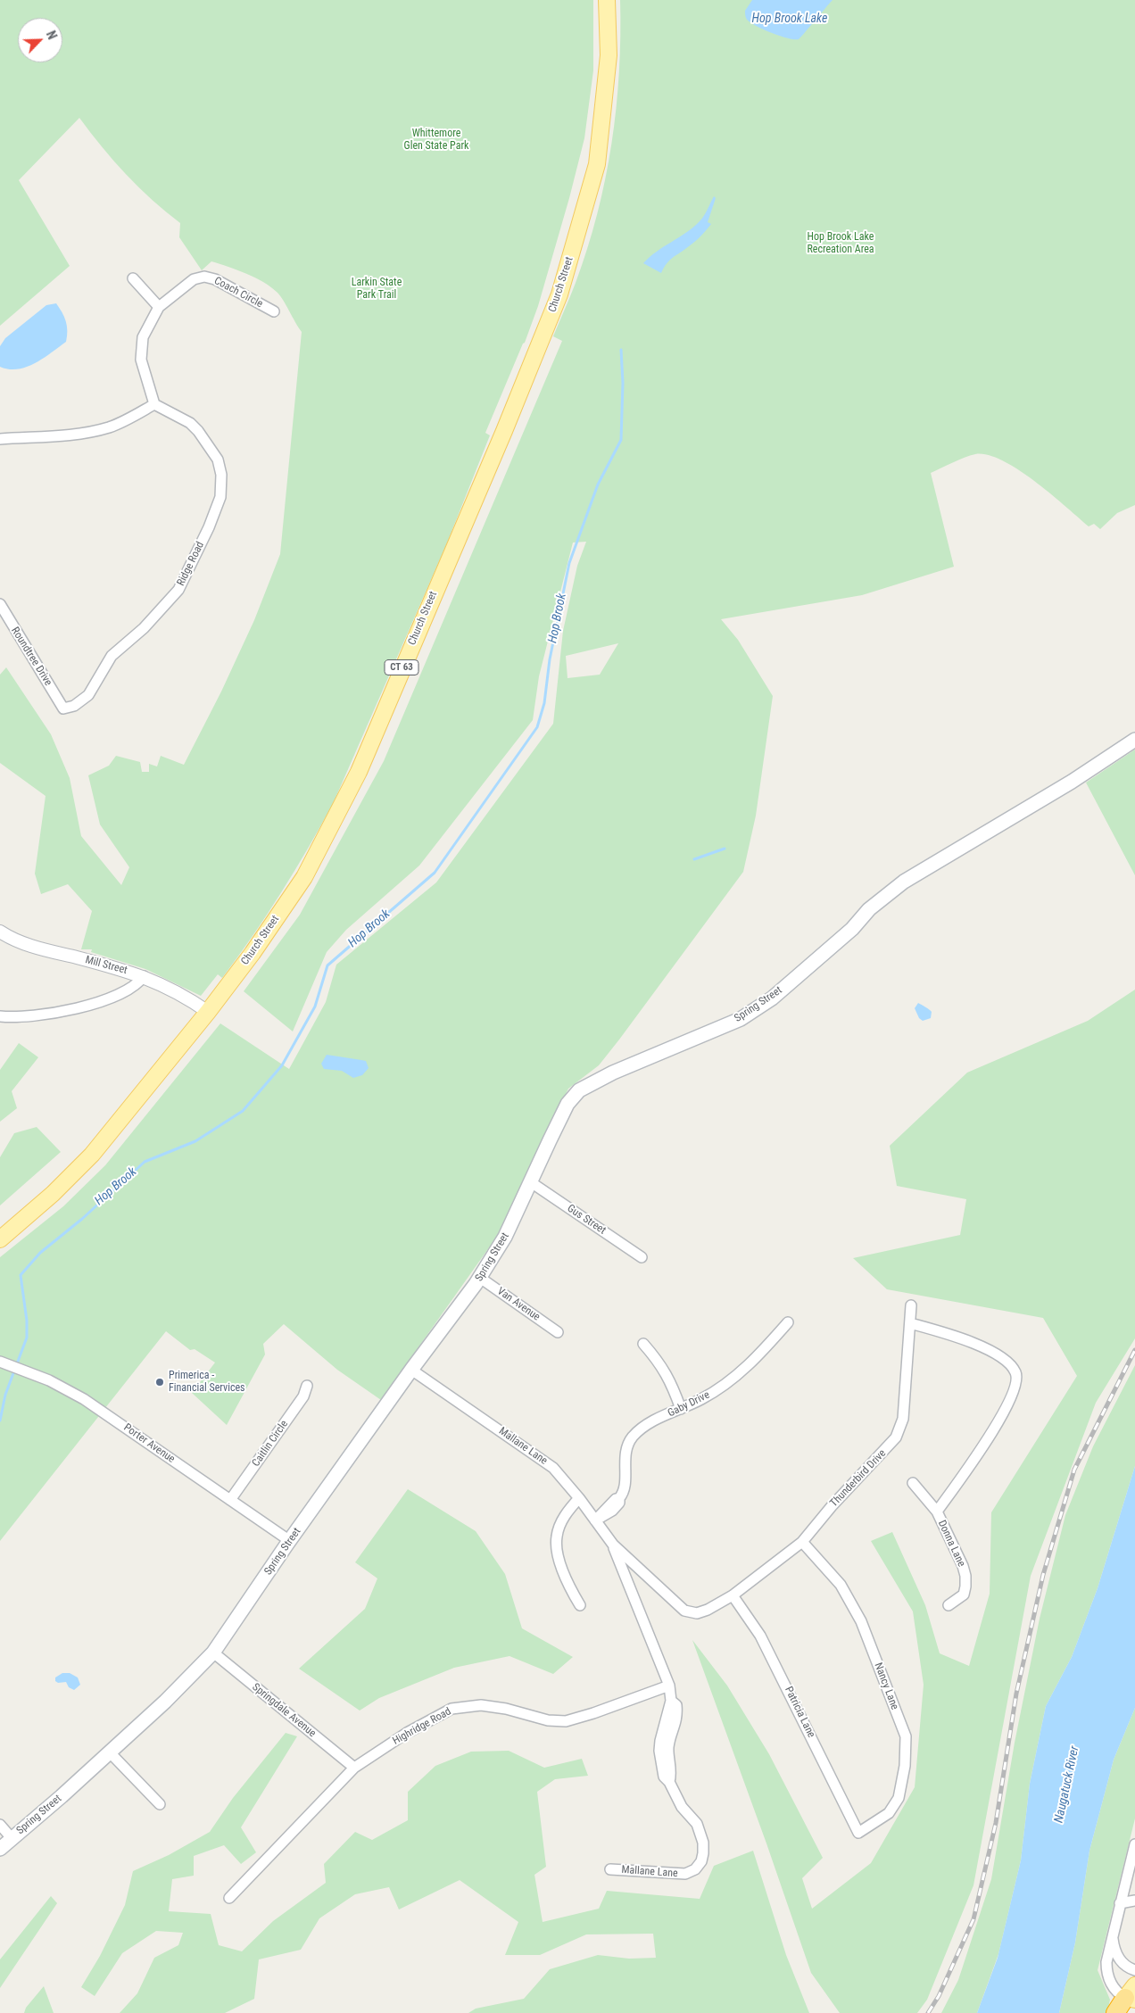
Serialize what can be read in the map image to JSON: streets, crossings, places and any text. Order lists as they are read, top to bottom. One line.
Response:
{"streets":{"main road":["Church Street","CT 63","Spring Street"],"street":["Coach Circle","Ridge Road","Roundtree Drive","Mill Street","Gus Street","Van Avenue","Gaby Drive","Porter Avenue","Caitlin Circle","Mallane Lane","Thunderbird Drive","Donna Lane","Nancy Lane","Springdale Avenue","Patricia Lane","Highridge Road"]},"crossings":[["Church Street","Mill Street"],["Coach Circle","Ridge Road"],["Ridge Road","Roundtree Drive"],["Spring Street","Gus Street"],["Spring Street","Van Avenue"],["Spring Street","Porter Avenue"],["Spring Street","Mallane Lane"],["Spring Street","Springdale Avenue"],["Gaby Drive","Mallane Lane"],["Porter Avenue","Caitlin Circle"],["Mallane Lane","Thunderbird Drive"],["Mallane Lane","Patricia Lane"],["Mallane Lane","Highridge Road"],["Thunderbird Drive","Nancy Lane"],["Thunderbird Drive","Patricia Lane"],["Nancy Lane","Patricia Lane"],["Springdale Avenue","Highridge Road"]],"water":["Hop Brook Lake","Hop Brook","Naugatuck River"],"parks":["Whittemore Glen State Park","Hop Brook Lake Recreation Area","Larkin State Park Trail"],"places":["Primerica - Financial Services"],"north":"top right"}
